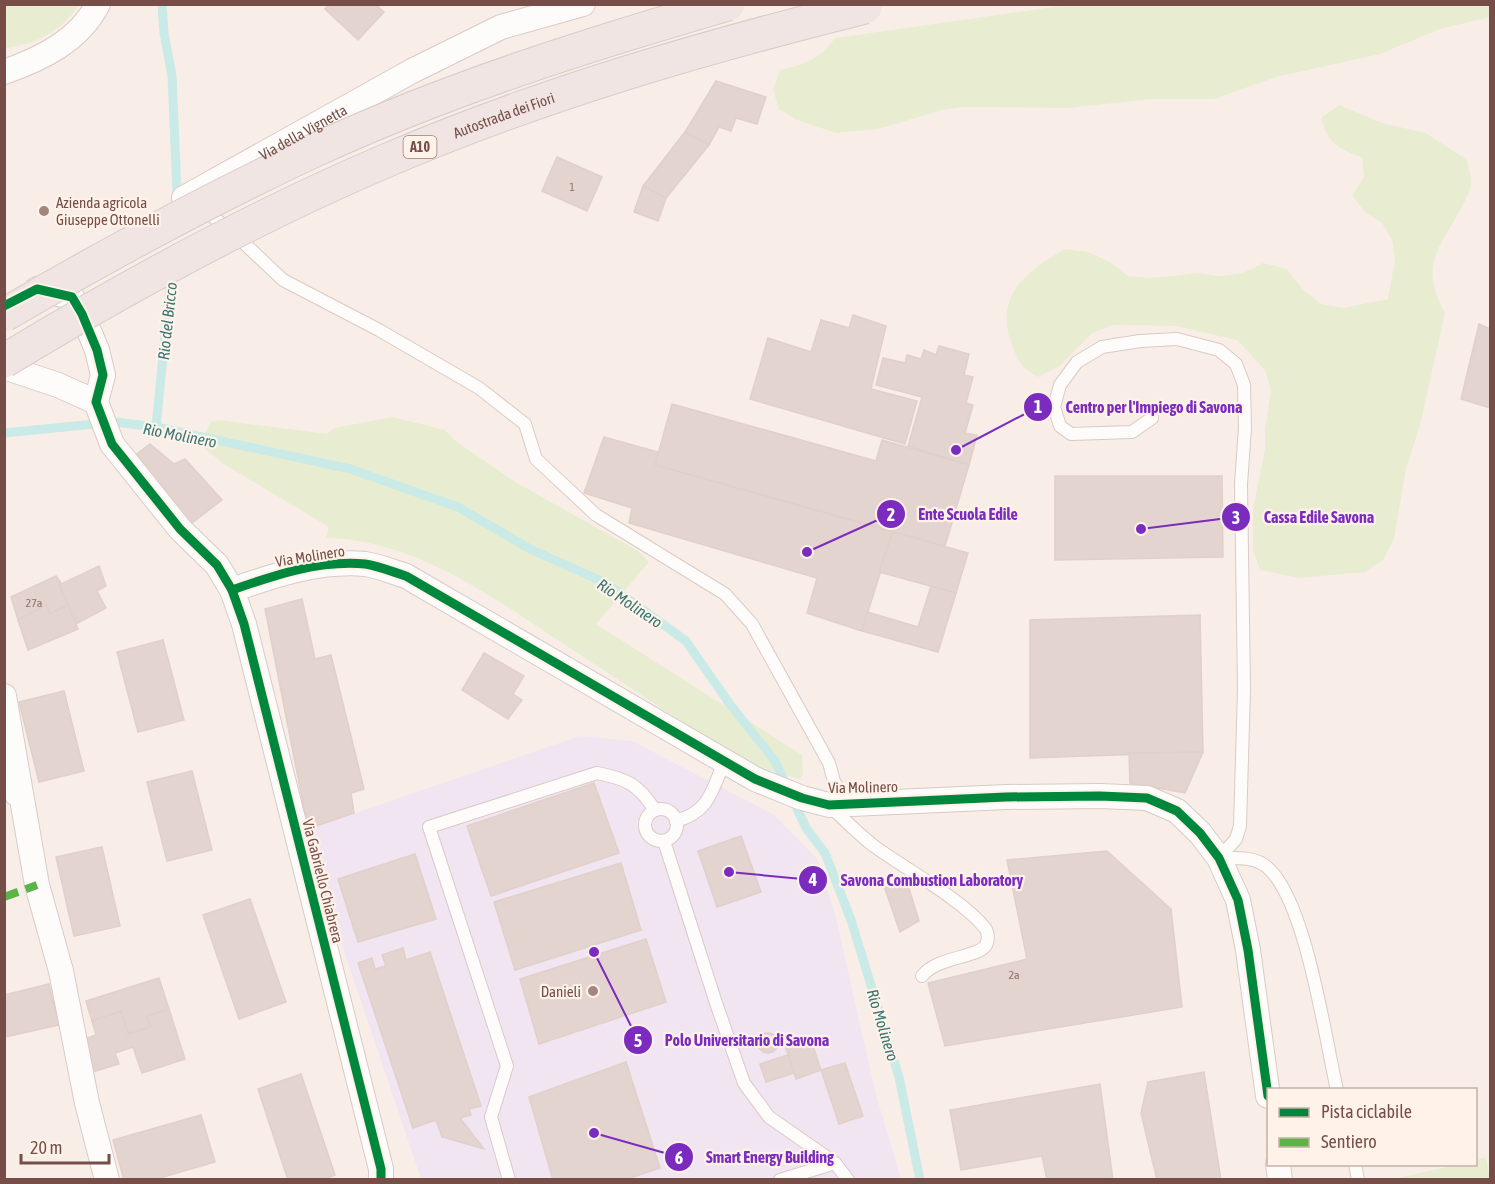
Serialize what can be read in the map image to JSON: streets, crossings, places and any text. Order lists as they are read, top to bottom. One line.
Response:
{"streets":{"highway":["Autostrada dei Fiori","A10"],"street":["Via della Vignetta","Via Molinero","Via Gabriello Chiabrera"]},"crossings":[["Via Molinero","Via Gabriello Chiabrera"]],"water":["Rio del Bricco","Rio Molinero"],"places":["Azienda agricola Giuseppe Ottonelli","Centro per l'Impiego di Savona","Cassa Edile Savona","Ente Scuola Edile","Savona Combustion Laboratory","Polo Universitario di Savona","Danieli","Smart Energy Building"],"house_numbers":["1","27a","2a"],"legend":["Pista ciclabile","Sentiero"],"scale_bar":"20 m"}
